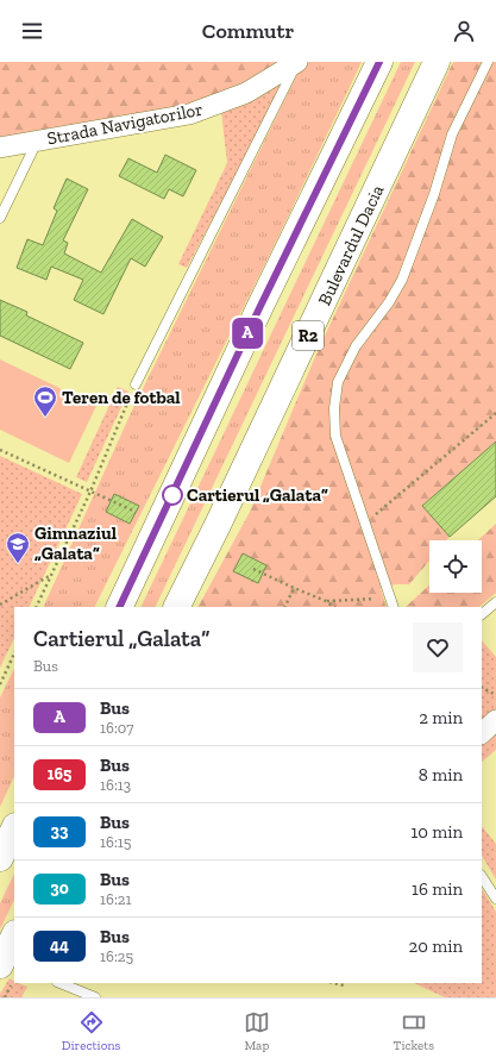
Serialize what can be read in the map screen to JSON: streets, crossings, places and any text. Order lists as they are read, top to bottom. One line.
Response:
{"streets":{"main road":["Bulevardul Dacia","R2"],"street":["Strada Navigatorilor"]},"places":{"sports":["Teren de fotbal"],"other":["Cartierul „Galata“"],"school or university":["Gimnaziul „Galata“"]},"lines":["bus line A"],"page":{"header":"Commutr","on_map":"A","heading":["Cartierul „Galata“","Bus"],"list":[{"mark":"A","name":"Bus","note":"16:07","value":"2 min"},{"mark":"165","name":"Bus","note":"16:13","value":"8 min"},{"mark":"33","name":"Bus","note":"16:15","value":"10 min"},{"mark":"30","name":"Bus","note":"16:21","value":"16 min"},{"mark":"44","name":"Bus","note":"16:25","value":"20 min"}],"tabs":["Directions","Map","Tickets"]}}
